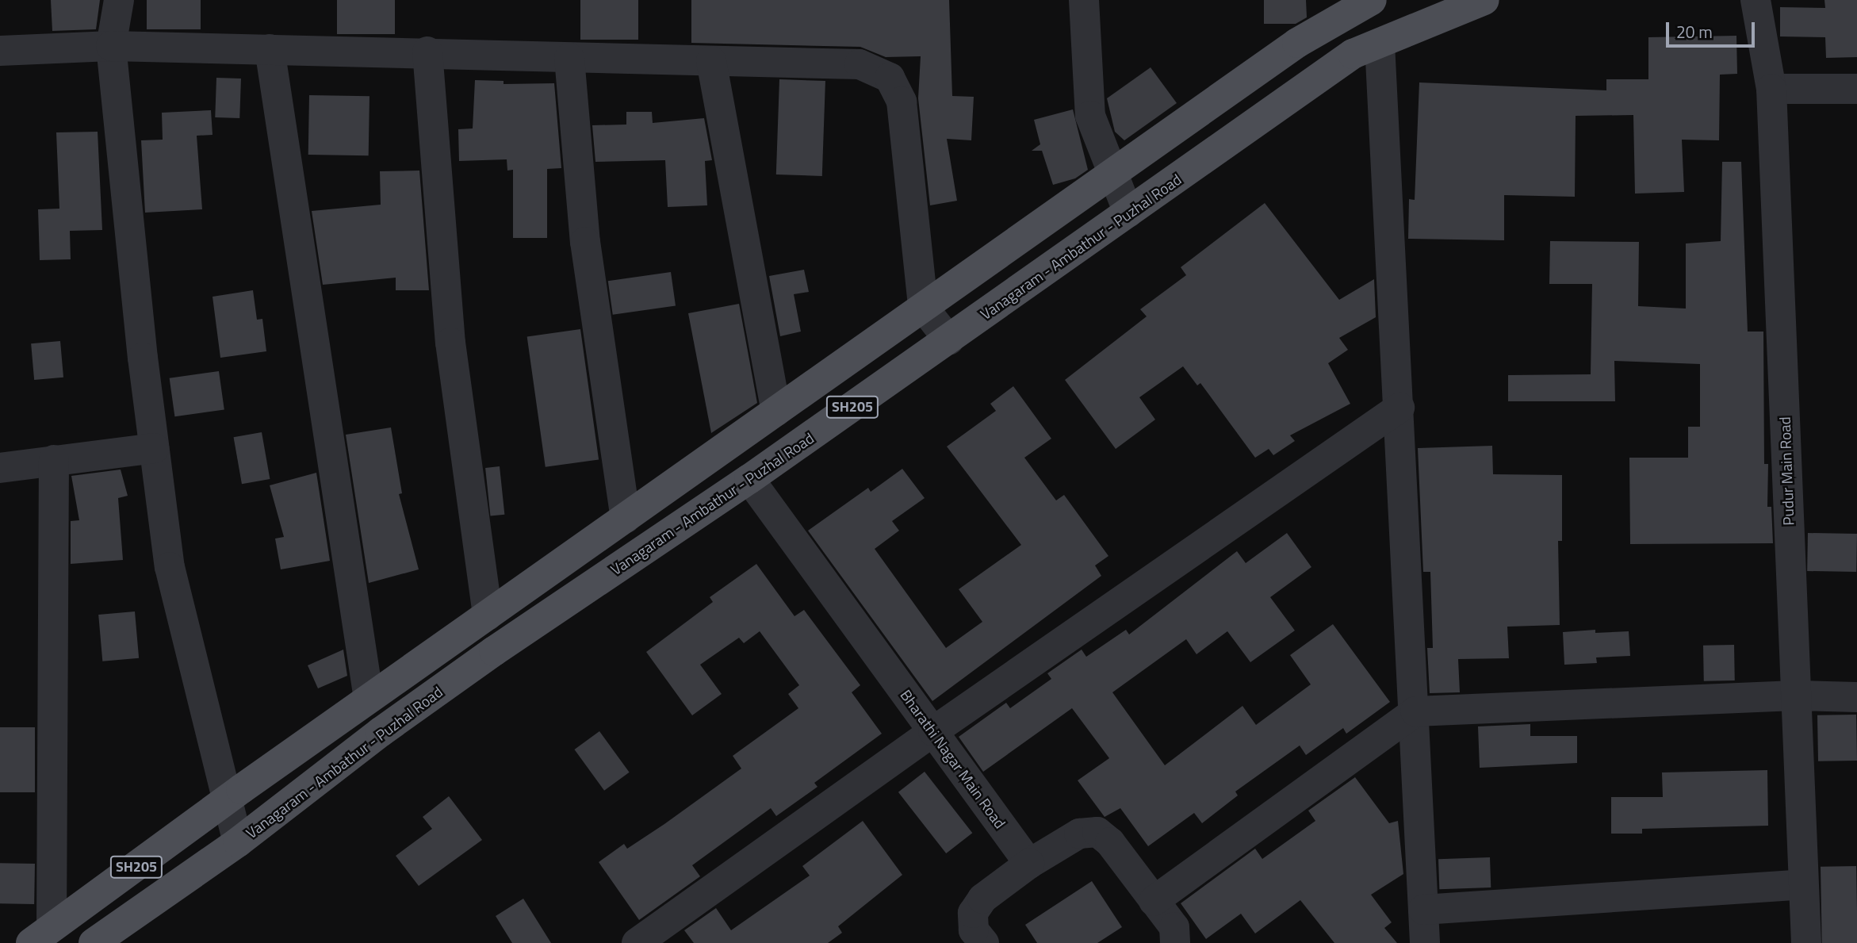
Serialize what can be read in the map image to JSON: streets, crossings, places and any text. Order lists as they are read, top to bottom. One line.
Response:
{"streets":{"main road":["Vanagaram - Ambathur - Puzhal Road","SH205"],"street":["Pudur Main Road","Bharathi Nagar Main Road"]},"crossings":[["Vanagaram - Ambathur - Puzhal Road","Bharathi Nagar Main Road"]],"scale_bar":"20 m"}
